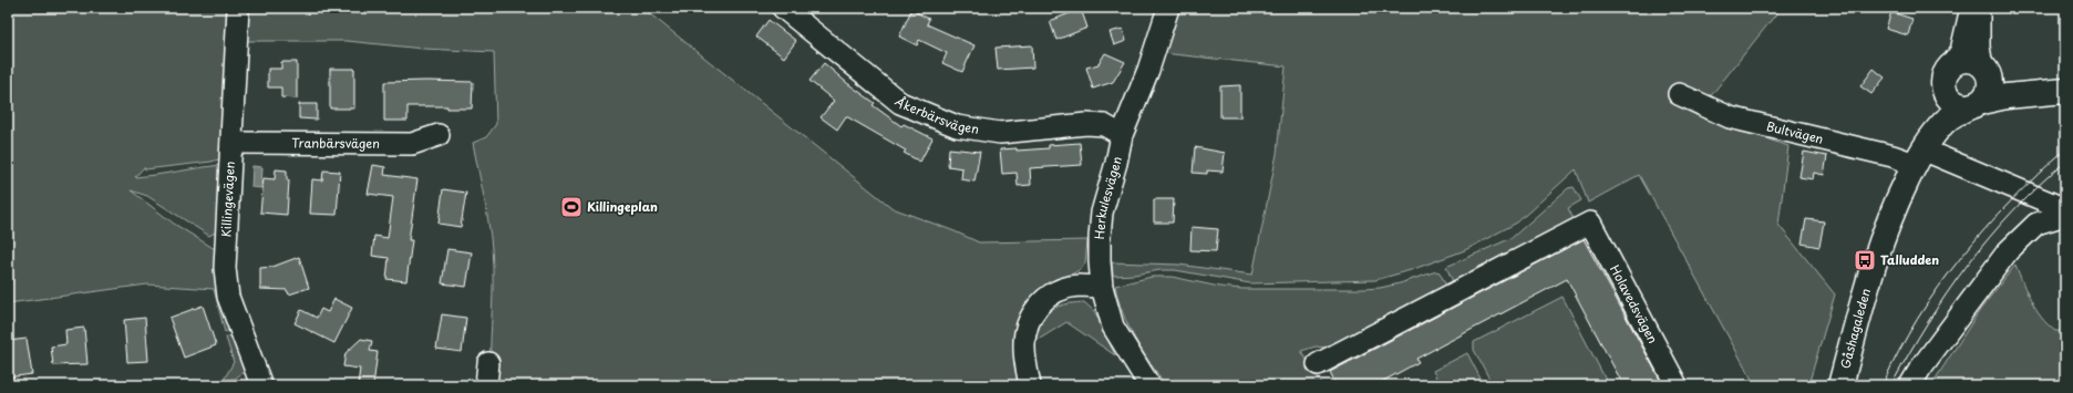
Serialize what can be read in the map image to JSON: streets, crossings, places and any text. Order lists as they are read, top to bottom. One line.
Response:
{"streets":{"main road":["Gåshagaleden"],"street":["Åkerbärsvägen","Bultvägen","Tranbärsvägen","Herkulesvägen","Killingevägen","Holavedsvägen"]},"crossings":[["Åkerbärsvägen","Herkulesvägen"],["Bultvägen","Gåshagaleden"],["Tranbärsvägen","Killingevägen"]],"places":{"sports":["Killingeplan"],"bus stop":["Talludden"]}}
